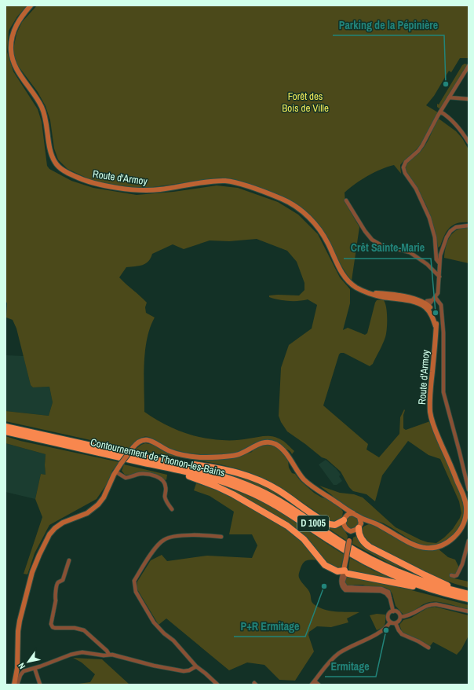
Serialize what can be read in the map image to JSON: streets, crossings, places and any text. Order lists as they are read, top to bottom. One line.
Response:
{"streets":{"highway":["Contournement de Thonon-les-Bains","D 1005"],"main road":["Route d'Armoy"]},"crossings":[["Route d'Armoy","D 1005"],["Contournement de Thonon-les-Bains","D 1005"]],"parks":["Forêt des Bois de Ville"],"places":["Parking de la Pépinière","Crêt Sainte-Marie","P+R Ermitage","Ermitage"],"north":"bottom left"}
